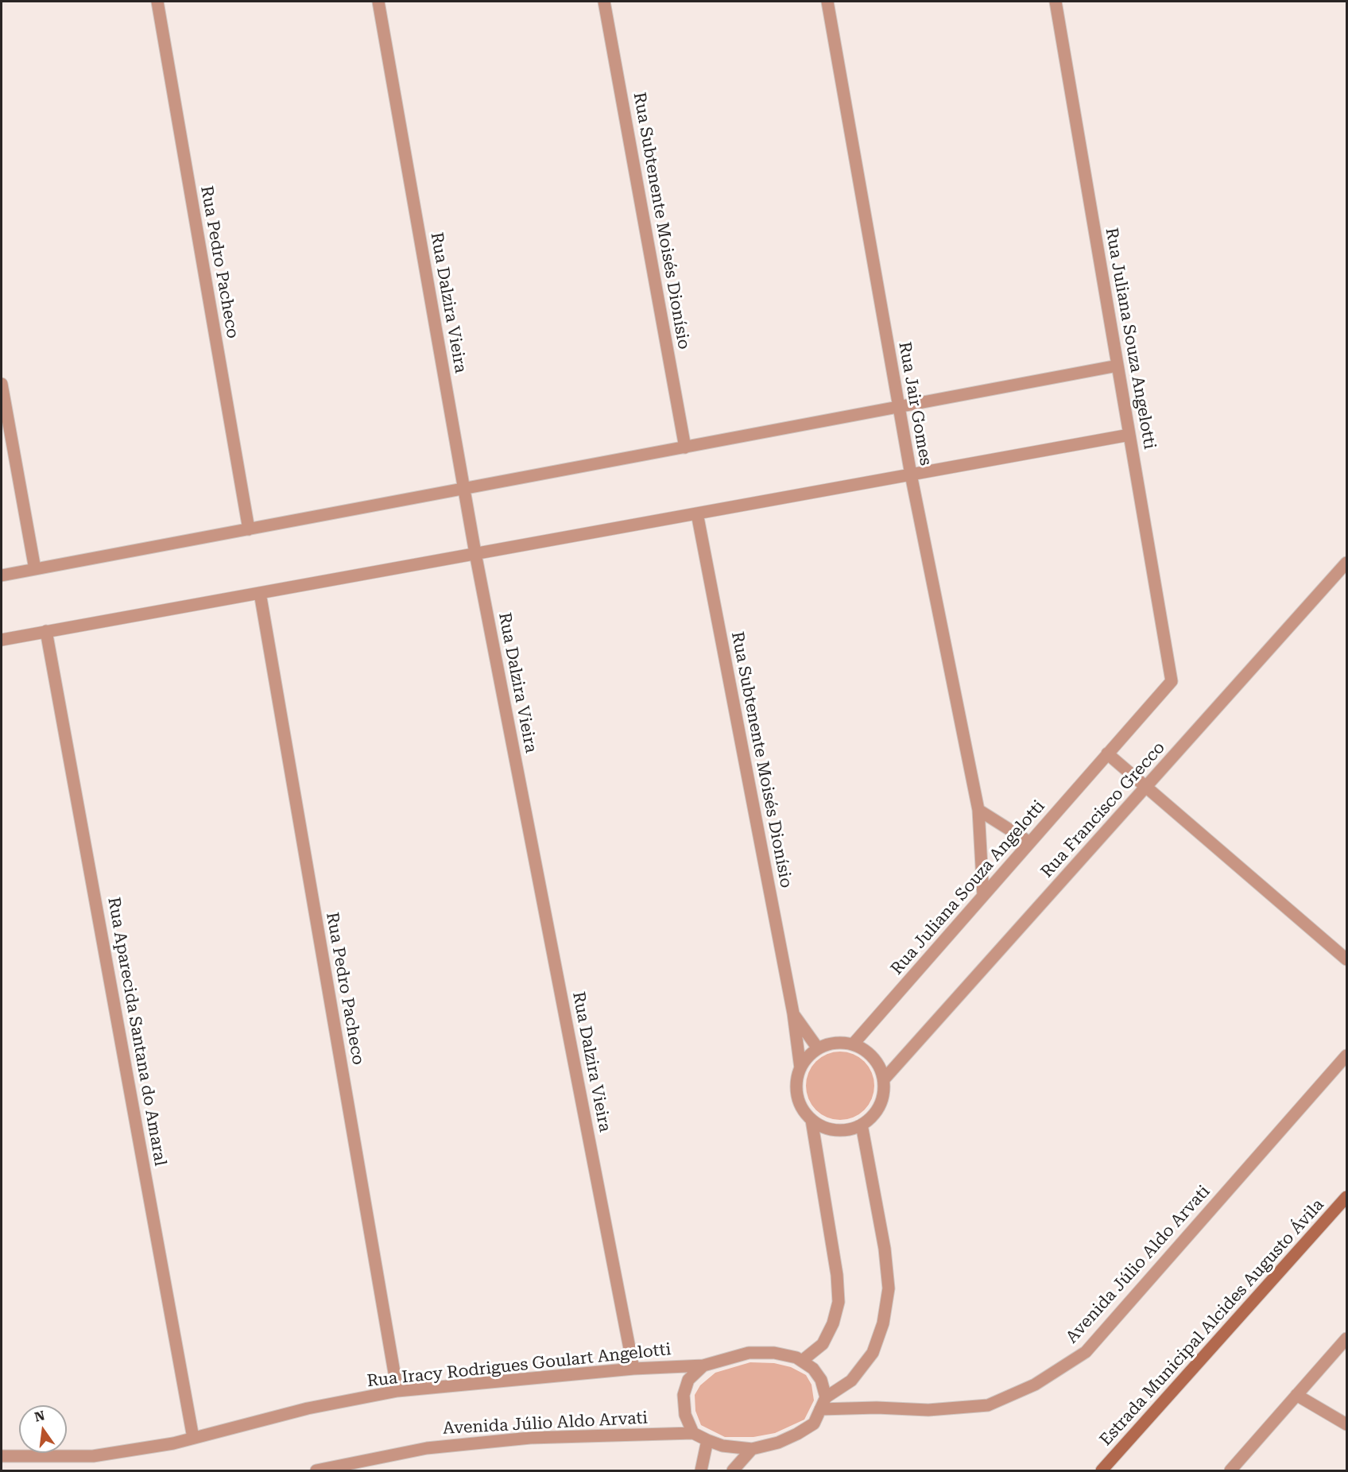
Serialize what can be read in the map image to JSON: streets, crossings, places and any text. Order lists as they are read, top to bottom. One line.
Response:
{"streets":{"main road":["Estrada Municipal Alcides Augusto Ávila"],"street":["Rua Subtenente Moisés Dionísio","Rua Pedro Pacheco","Rua Dalzira Vieira","Rua Juliana Souza Angelotti","Rua Jair Gomes","Rua Francisco Grecco","Rua Aparecida Santana do Amaral","Avenida Júlio Aldo Arvati","Rua Iracy Rodrigues Goulart Angelotti"]},"crossings":[["Rua Subtenente Moisés Dionísio","Rua Juliana Souza Angelotti"],["Rua Subtenente Moisés Dionísio","Rua Francisco Grecco"],["Rua Pedro Pacheco","Rua Iracy Rodrigues Goulart Angelotti"],["Rua Dalzira Vieira","Rua Iracy Rodrigues Goulart Angelotti"],["Rua Juliana Souza Angelotti","Rua Jair Gomes"],["Rua Juliana Souza Angelotti","Rua Francisco Grecco"],["Rua Aparecida Santana do Amaral","Rua Iracy Rodrigues Goulart Angelotti"],["Avenida Júlio Aldo Arvati","Rua Iracy Rodrigues Goulart Angelotti"]],"north":"top"}
